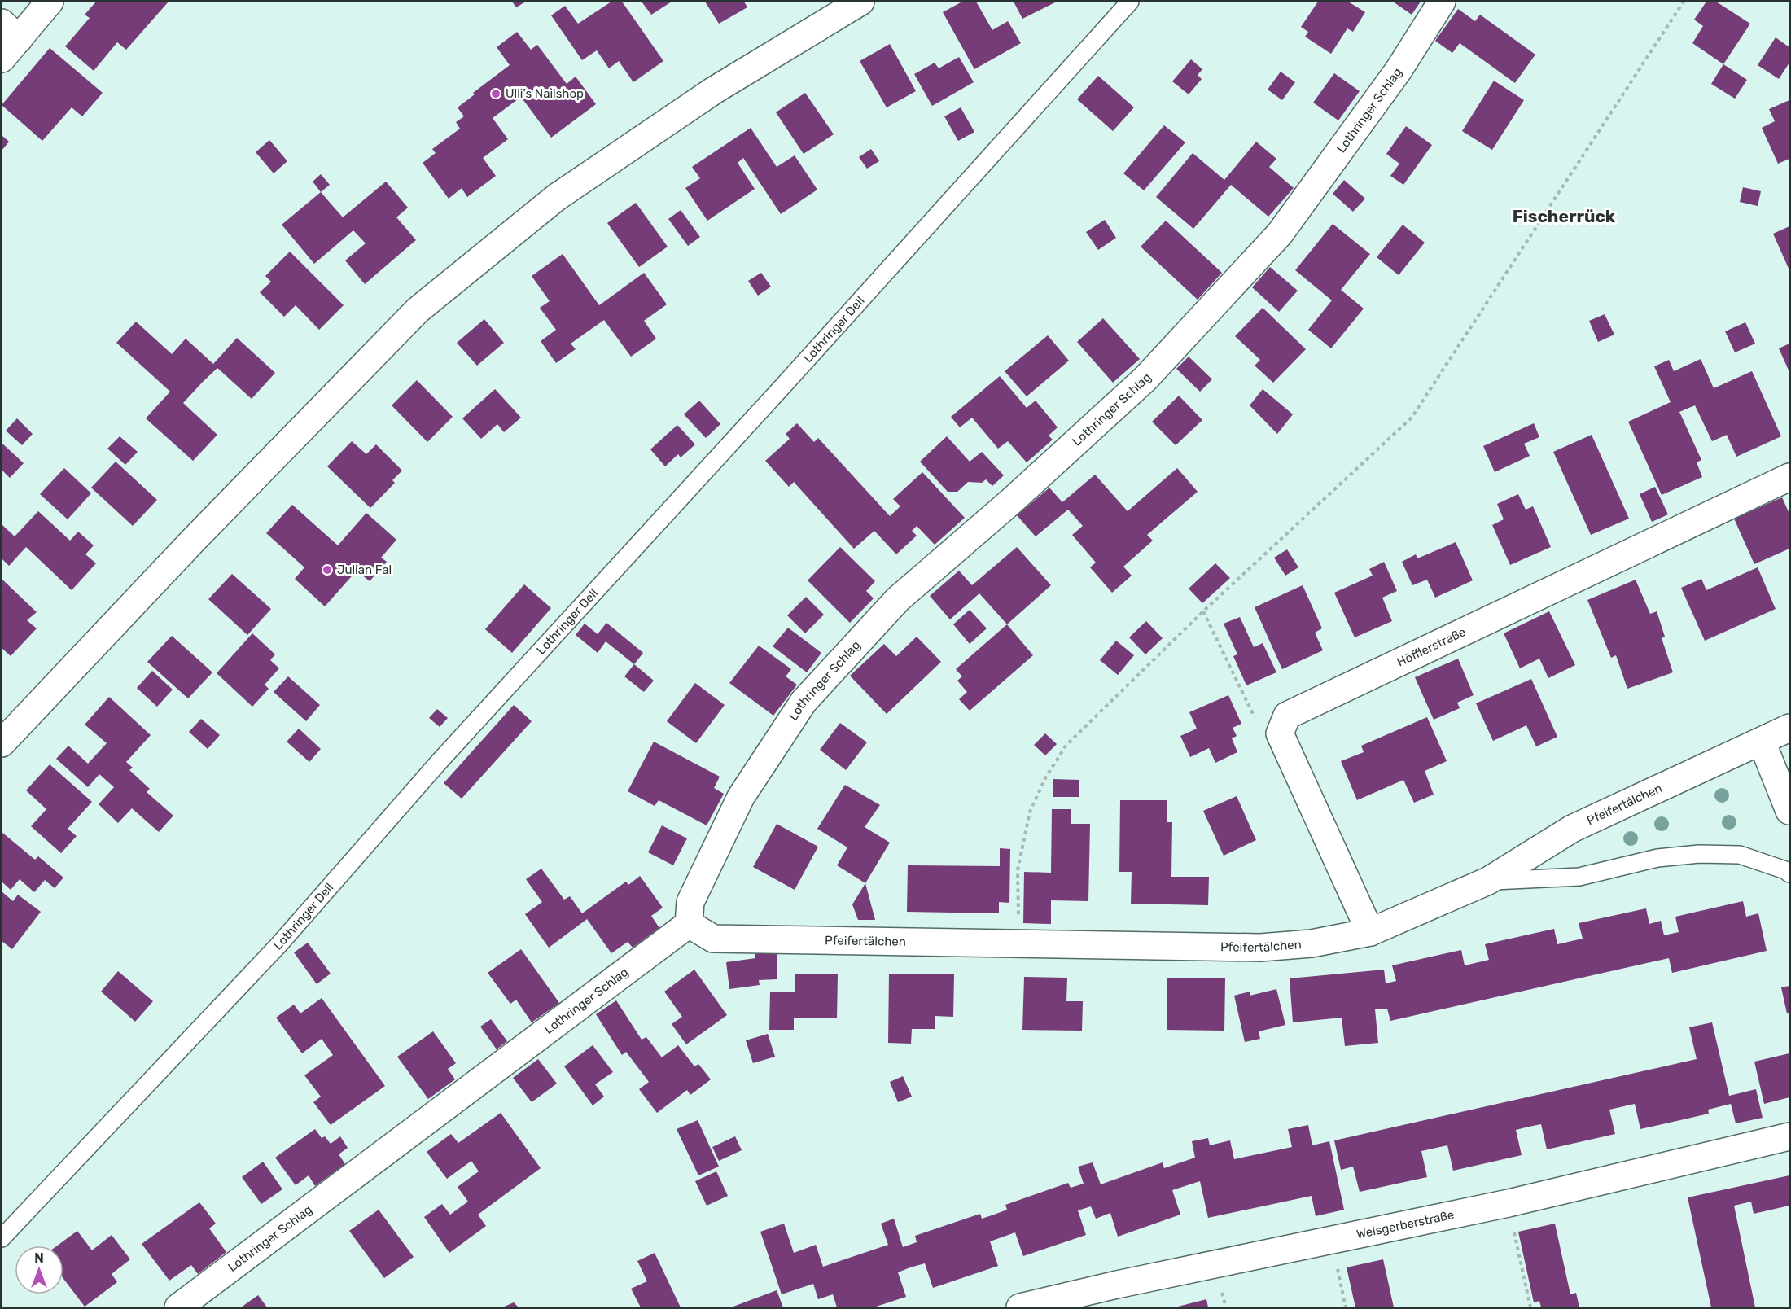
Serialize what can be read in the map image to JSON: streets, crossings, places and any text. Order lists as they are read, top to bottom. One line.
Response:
{"streets":{"street":["Lothringer Schlag","Höfflerstraße","Pfeifertälchen","Weisgerberstraße"],"lane":["Lothringer Dell"]},"crossings":[["Lothringer Schlag","Pfeifertälchen"],["Höfflerstraße","Pfeifertälchen"]],"districts":["Fischerrück"],"places":["Ulli's Nailshop","Julian Fal"],"north":"top"}
